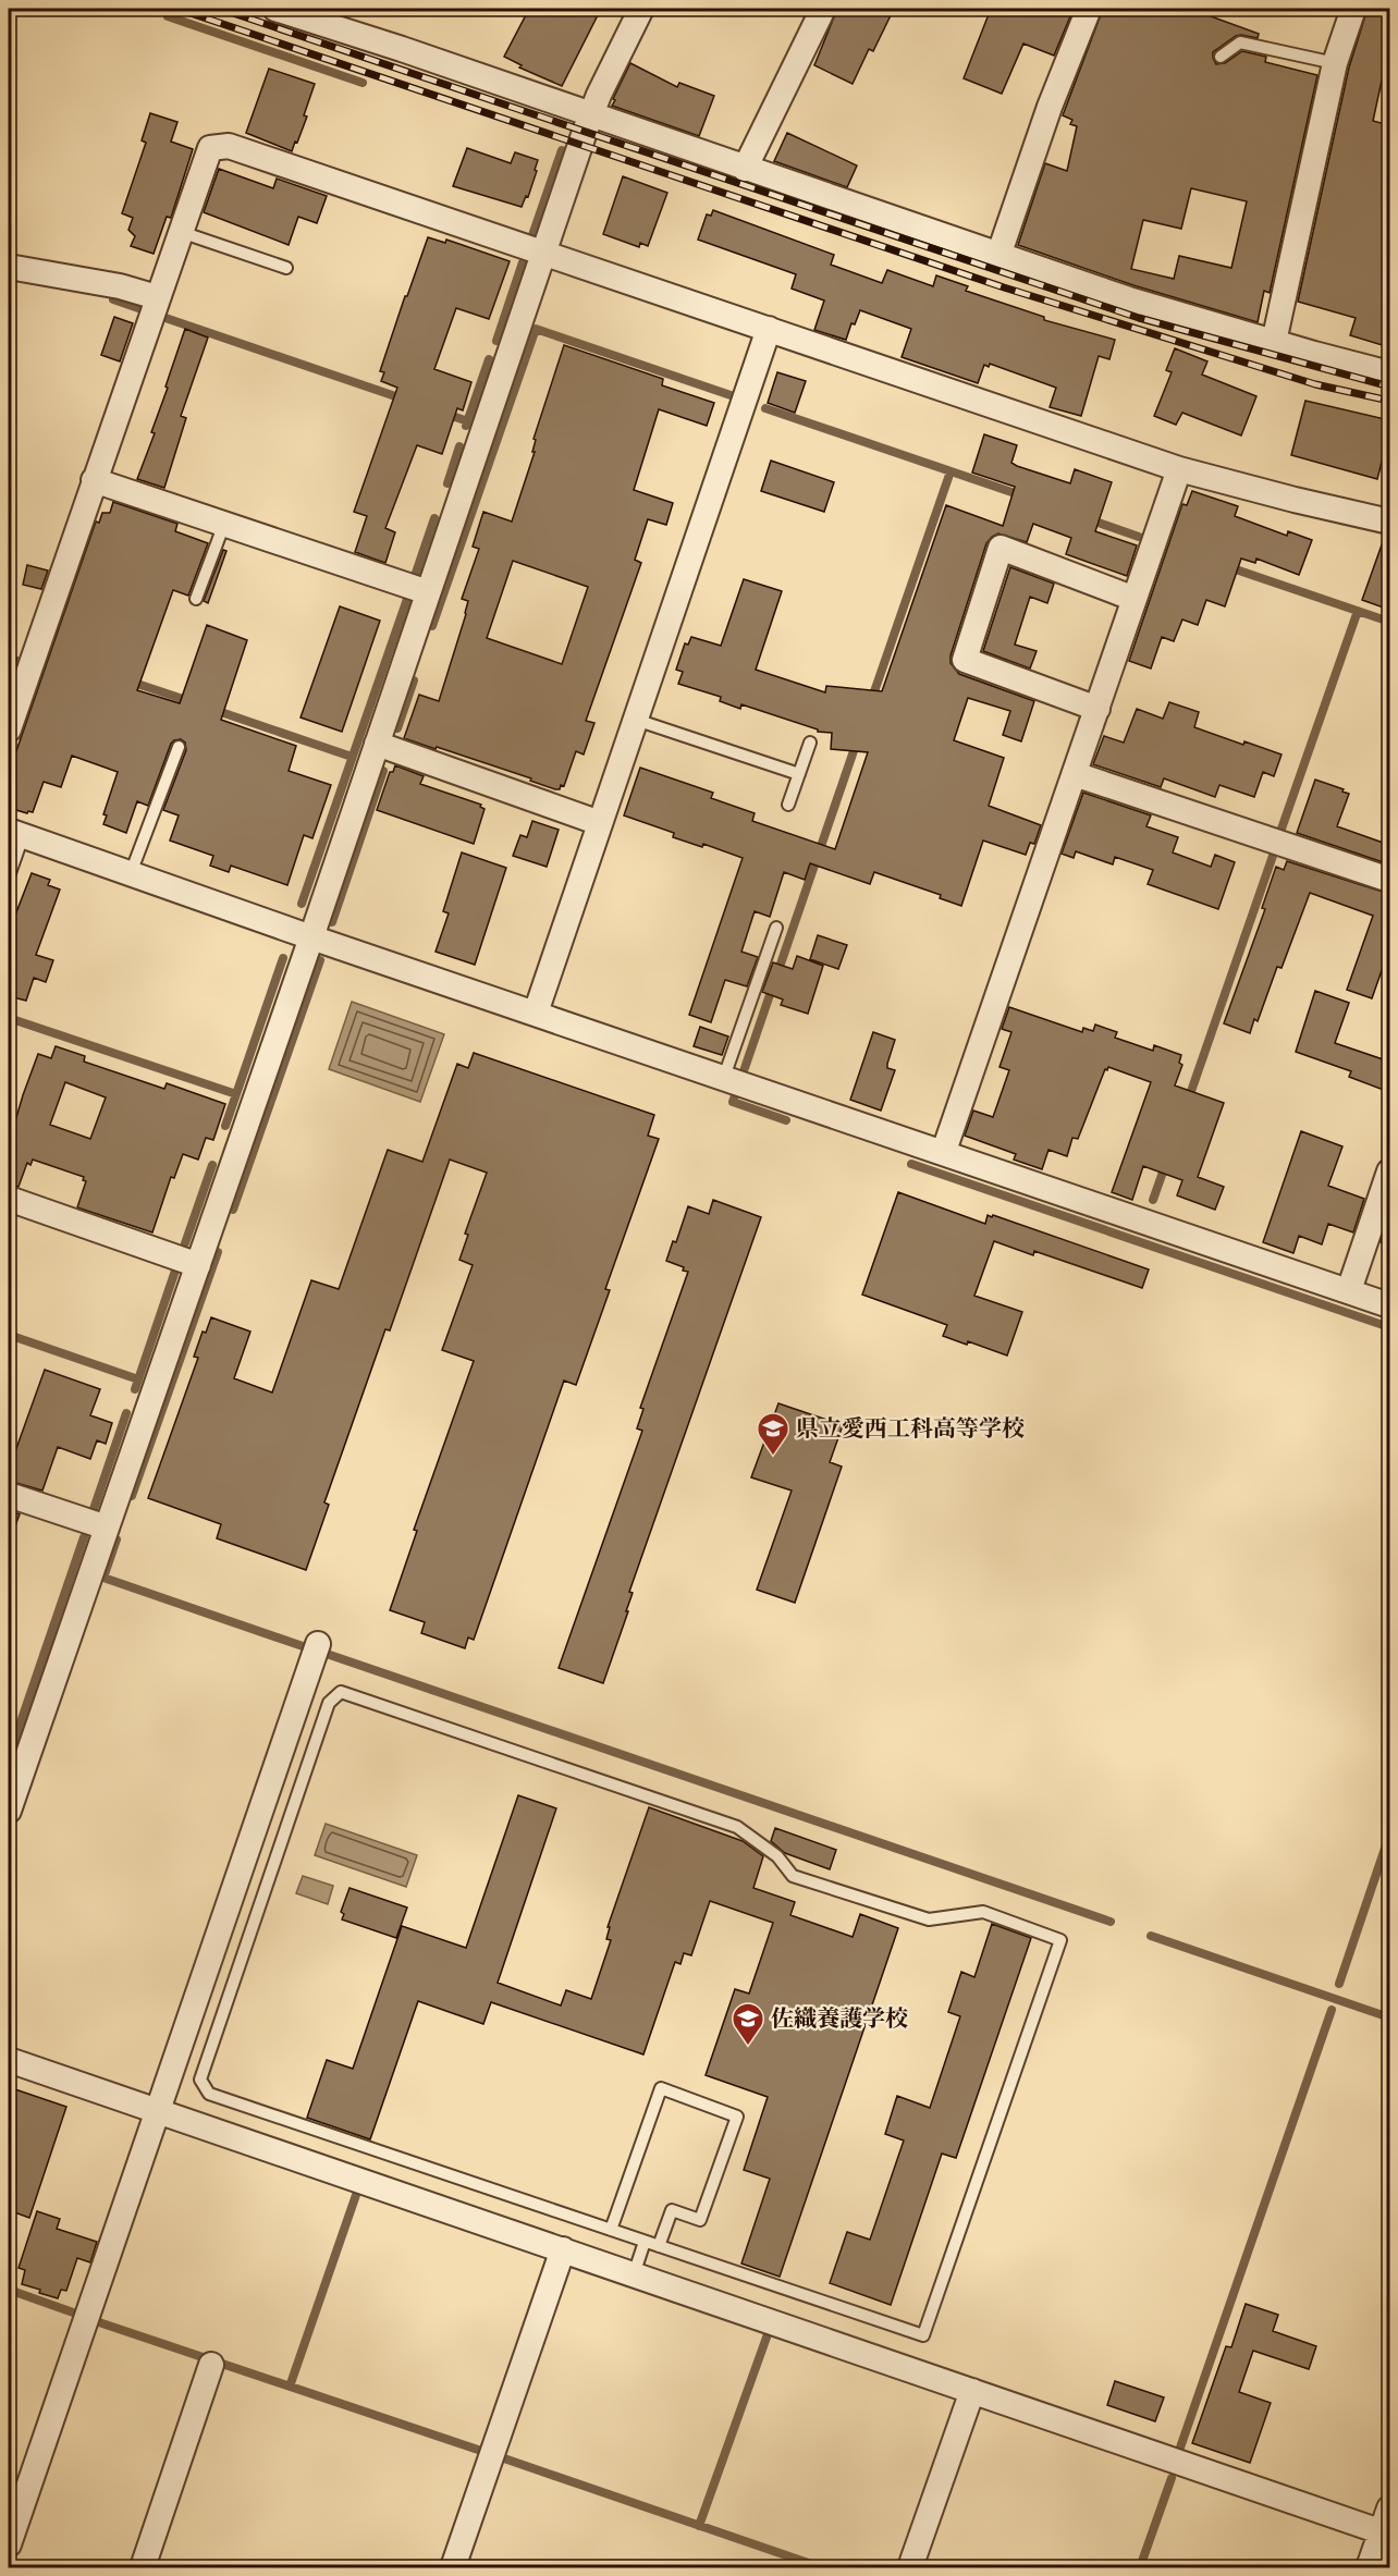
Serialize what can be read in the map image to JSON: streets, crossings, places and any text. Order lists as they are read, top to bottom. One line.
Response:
{"places":{"school or university":["県立愛西工科高等学校","佐織養護学校"]}}
